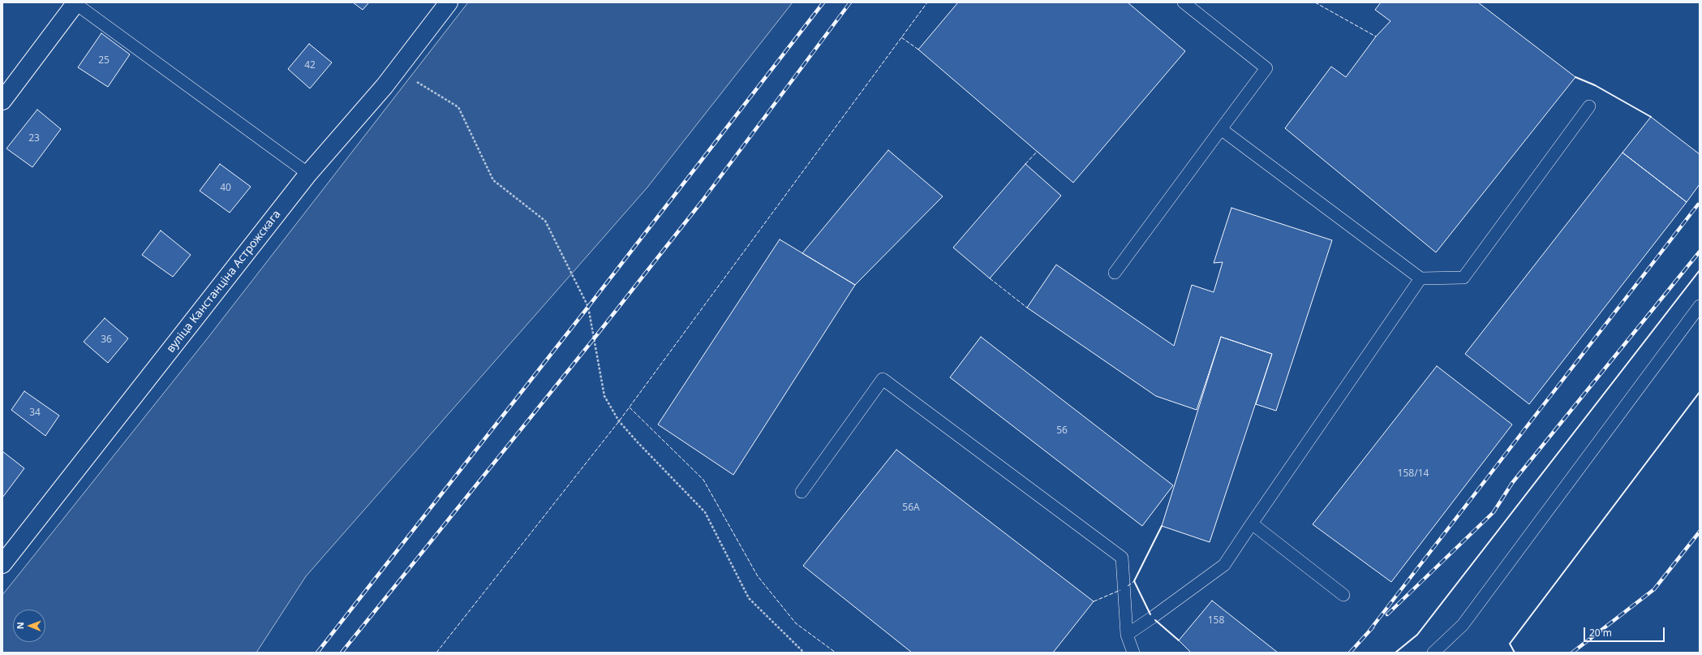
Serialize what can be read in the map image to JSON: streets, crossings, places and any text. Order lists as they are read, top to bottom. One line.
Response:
{"streets":{"street":["вуліца Канстанціна Астрожскага"]},"house_numbers":["25","42","23","40","36","34","56","158/14","56А","158"],"scale_bar":"20 m","north":"left"}
